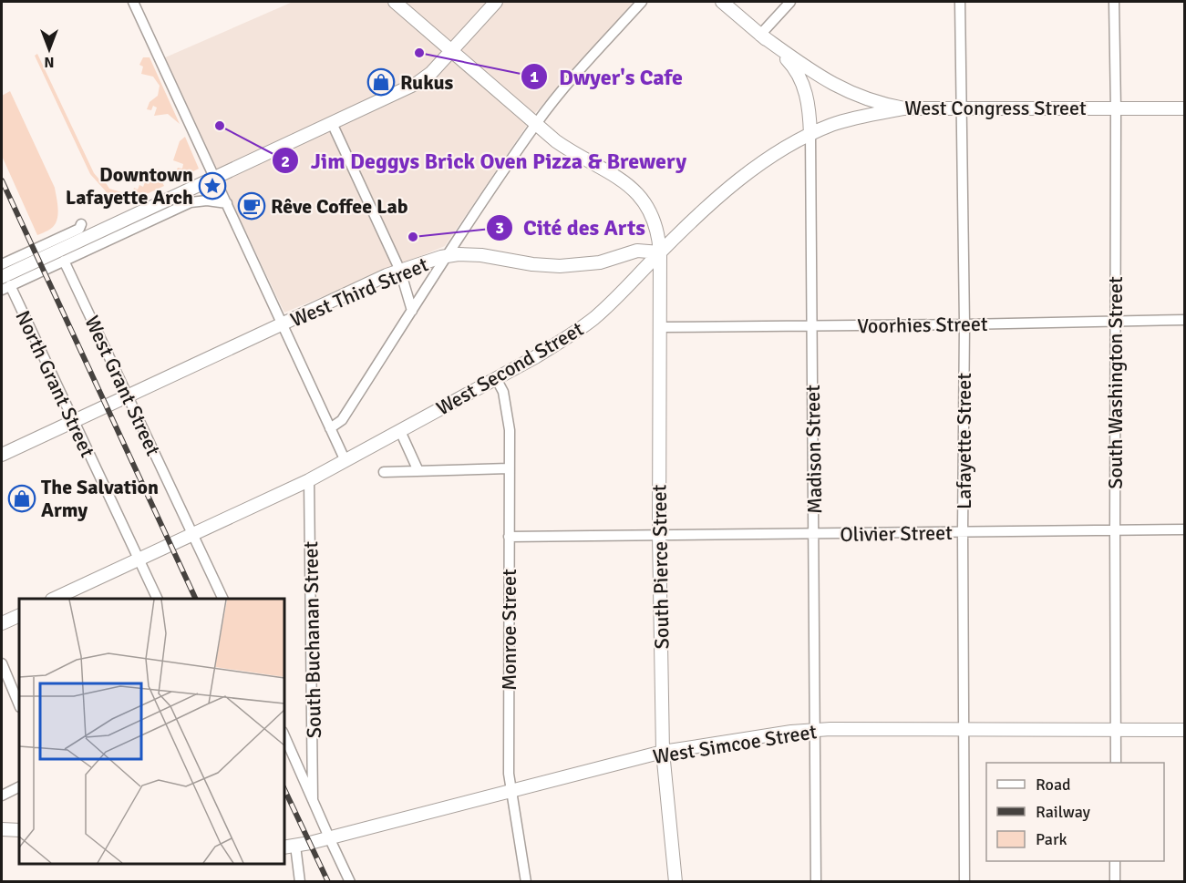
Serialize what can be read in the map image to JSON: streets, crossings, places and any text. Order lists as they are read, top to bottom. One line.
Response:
{"streets":{"street":["West Congress Street","West Third Street","Voorhies Street","West Second Street","South Washington Street","North Grant Street","West Grant Street","Lafayette Street","Madison Street","Olivier Street","South Pierce Street","Monroe Street","South Buchanan Street","West Simcoe Street"]},"crossings":[["West Congress Street","West Second Street"],["West Congress Street","South Washington Street"],["West Congress Street","Lafayette Street"],["West Congress Street","Madison Street"],["West Third Street","West Second Street"],["West Third Street","North Grant Street"],["West Third Street","West Grant Street"],["West Third Street","South Pierce Street"],["Voorhies Street","South Washington Street"],["Voorhies Street","Lafayette Street"],["Voorhies Street","Madison Street"],["Voorhies Street","South Pierce Street"],["West Second Street","North Grant Street"],["West Second Street","West Grant Street"],["West Second Street","Madison Street"],["West Second Street","South Pierce Street"],["West Second Street","Monroe Street"],["West Second Street","South Buchanan Street"],["South Washington Street","Olivier Street"],["South Washington Street","West Simcoe Street"],["Lafayette Street","Olivier Street"],["Lafayette Street","West Simcoe Street"],["Madison Street","Olivier Street"],["Madison Street","West Simcoe Street"],["Olivier Street","South Pierce Street"],["Olivier Street","Monroe Street"],["South Pierce Street","West Simcoe Street"],["Monroe Street","West Simcoe Street"]],"places":{"other":["Dwyer's Cafe","Jim Deggys Brick Oven Pizza & Brewery","Cité des Arts"],"shop":["Rukus","The Salvation Army"],"place":["Downtown Lafayette Arch"],"cafe":["Rêve Coffee Lab"]},"legend":["Road","Railway","Park"],"north":"bottom"}
